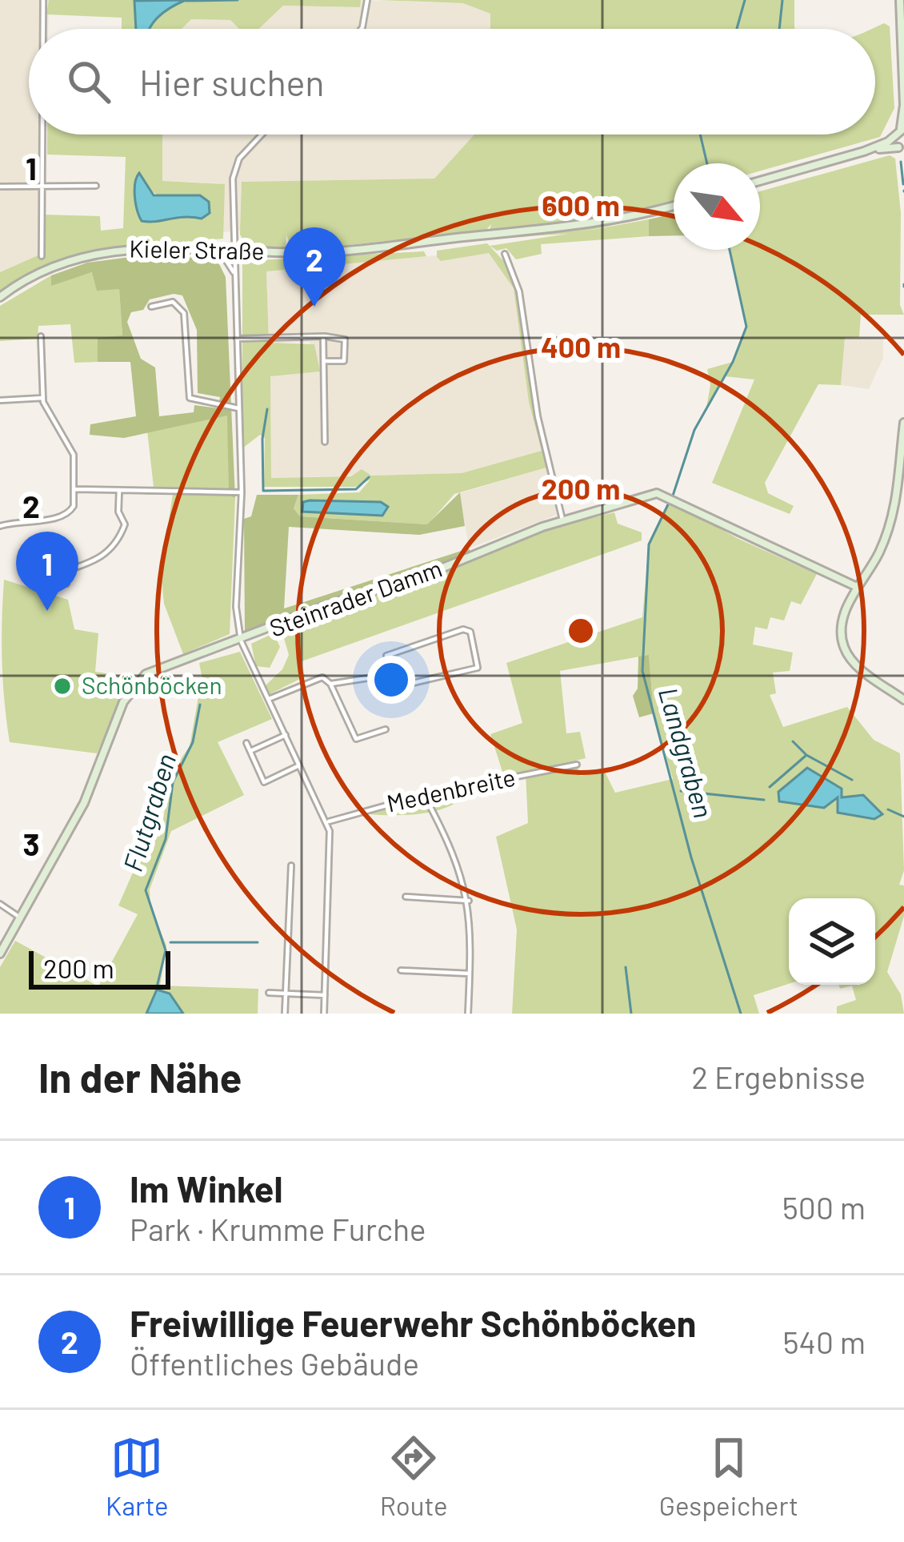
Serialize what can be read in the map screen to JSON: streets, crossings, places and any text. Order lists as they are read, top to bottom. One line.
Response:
{"streets":{"main road":["Kieler Straße","Steinrader Damm"],"street":["Medenbreite"]},"water":["Landgraben","Flutgraben"],"places":["Schönböcken"],"scale_bar":"200 m","north":"bottom right","page":{"search":"Hier suchen","pins":["2","1"],"scale":"200 m","heading":["In der Nähe","2 Ergebnisse"],"list":[{"mark":"1","name":"Im Winkel","note":"Park · Krumme Furche","value":"500 m"},{"mark":"2","name":"Freiwillige Feuerwehr Schönböcken","note":"Öffentliches Gebäude","value":"540 m"}],"nav":["Karte","Route","Gespeichert"]},"grid":{"rows":["1","2","3"]},"rings":["600 m","400 m","200 m"]}
